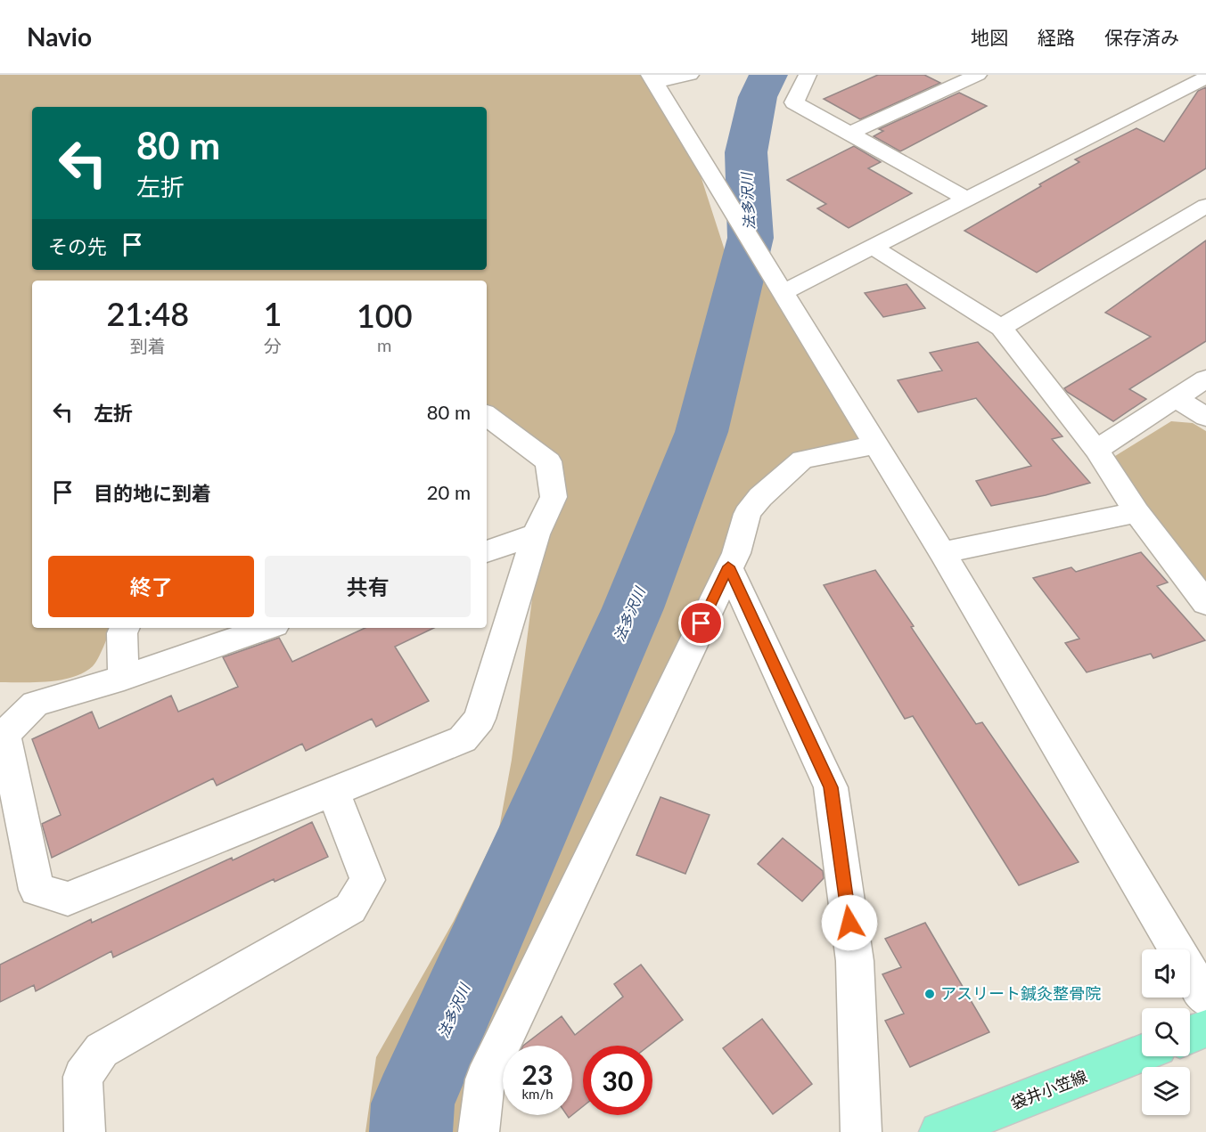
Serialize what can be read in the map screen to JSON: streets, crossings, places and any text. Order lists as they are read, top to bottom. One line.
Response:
{"streets":{"main road":["袋井小笠線"]},"water":["法多沢川"],"places":["アスリート鍼灸整骨院"],"page":{"header":"Navio","nav":["地図","経路","保存済み"],"turn":["80 m","左折"],"then":"その先","eta":["21:48","到着","1","分","100","m"],"list":[{"name":"左折","value":"80 m"},{"name":"目的地に到着","value":"20 m"}],"buttons":["終了","共有"],"speed":"23 km/h","limit":"30"}}
